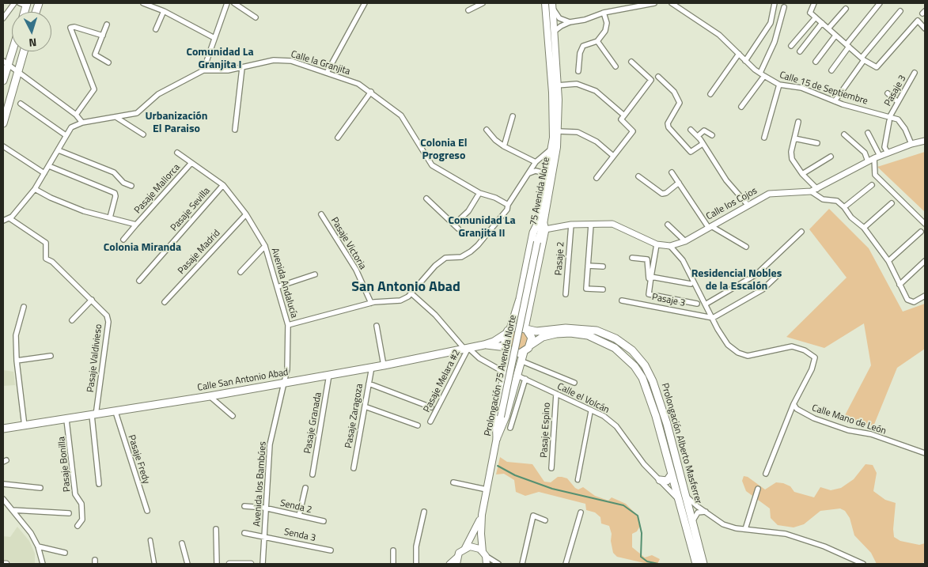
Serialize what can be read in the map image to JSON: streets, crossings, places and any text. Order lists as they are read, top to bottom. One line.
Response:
{"streets":{"main road":["75 Avenida Norte","Prolongación 75 Avenida Norte","Calle San Antonio Abad","Prolongación Alberto Masferrer"],"street":["Calle la Granjita","Calle 15 de Septiembre","Pasaje 3","Pasaje Mallorca","Calle los Cojos","Pasaje Sevilla","Pasaje Victoria","Pasaje Madrid","Pasaje 2","Avenida Andalucía","Pasaje Valdivieso","Pasaje Melara #2","Calle el Volcán","Pasaje Zaragoza","Calle Mano de León","Pasaje Granada","Pasaje Espino","Pasaje Fredy","Pasaje Bonilla","Avenida los Bambúes","Senda 2","Senda 3"]},"crossings":[["Calle la Granjita","Pasaje Mallorca"],["Calle la Granjita","Pasaje Valdivieso"],["Calle 15 de Septiembre","Pasaje 3"],["Calle 15 de Septiembre","Calle los Cojos"],["Pasaje 3","Calle los Cojos"],["Pasaje Mallorca","Avenida Andalucía"],["75 Avenida Norte","Calle los Cojos"],["75 Avenida Norte","Prolongación 75 Avenida Norte"],["Calle los Cojos","Pasaje 2"],["Pasaje Sevilla","Avenida Andalucía"],["Pasaje Madrid","Avenida Andalucía"],["Avenida Andalucía","Calle San Antonio Abad"],["Avenida Andalucía","Avenida los Bambúes"],["Pasaje Valdivieso","Calle San Antonio Abad"],["Calle San Antonio Abad","Pasaje Melara #2"],["Calle San Antonio Abad","Pasaje Zaragoza"],["Calle San Antonio Abad","Pasaje Granada"],["Calle San Antonio Abad","Prolongación Alberto Masferrer"],["Calle San Antonio Abad","Pasaje Fredy"],["Calle San Antonio Abad","Pasaje Bonilla"],["Calle San Antonio Abad","Avenida los Bambúes"],["Calle el Volcán","Pasaje Espino"],["Calle el Volcán","Prolongación Alberto Masferrer"],["Avenida los Bambúes","Senda 2"],["Avenida los Bambúes","Senda 3"]],"districts":["Comunidad La Granjita I","Urbanización El Paraiso","Colonia El Progreso","Comunidad La Granjita II","Colonia Miranda","Residencial Nobles de la Escalón","San Antonio Abad"],"north":"bottom"}
